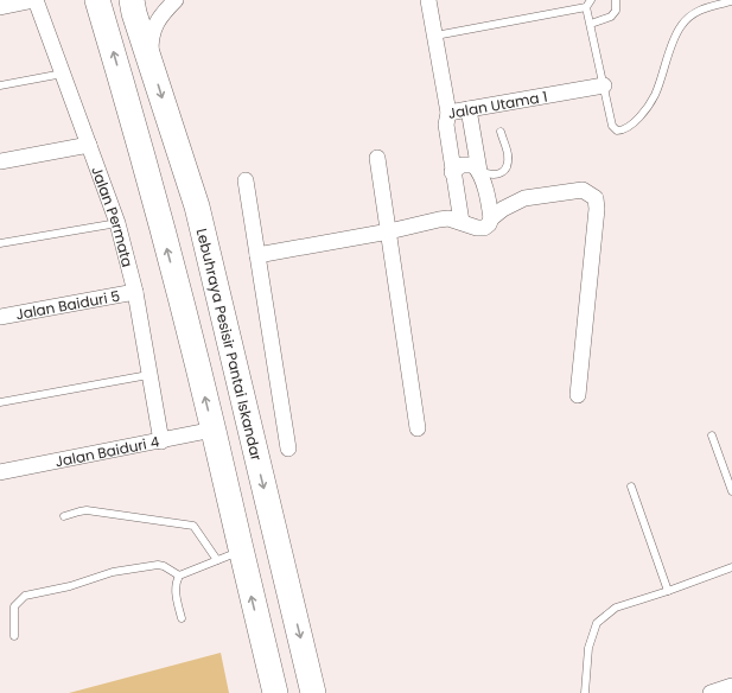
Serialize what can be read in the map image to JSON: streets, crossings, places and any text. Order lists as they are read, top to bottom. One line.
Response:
{"streets":{"highway":["Lebuhraya Pesisir Pantai Iskandar"],"street":["Jalan Utama 1","Jalan Permata","Jalan Baiduri 5","Jalan Baiduri 4"]},"crossings":[["Jalan Permata","Jalan Baiduri 5"],["Jalan Permata","Jalan Baiduri 4"]]}
